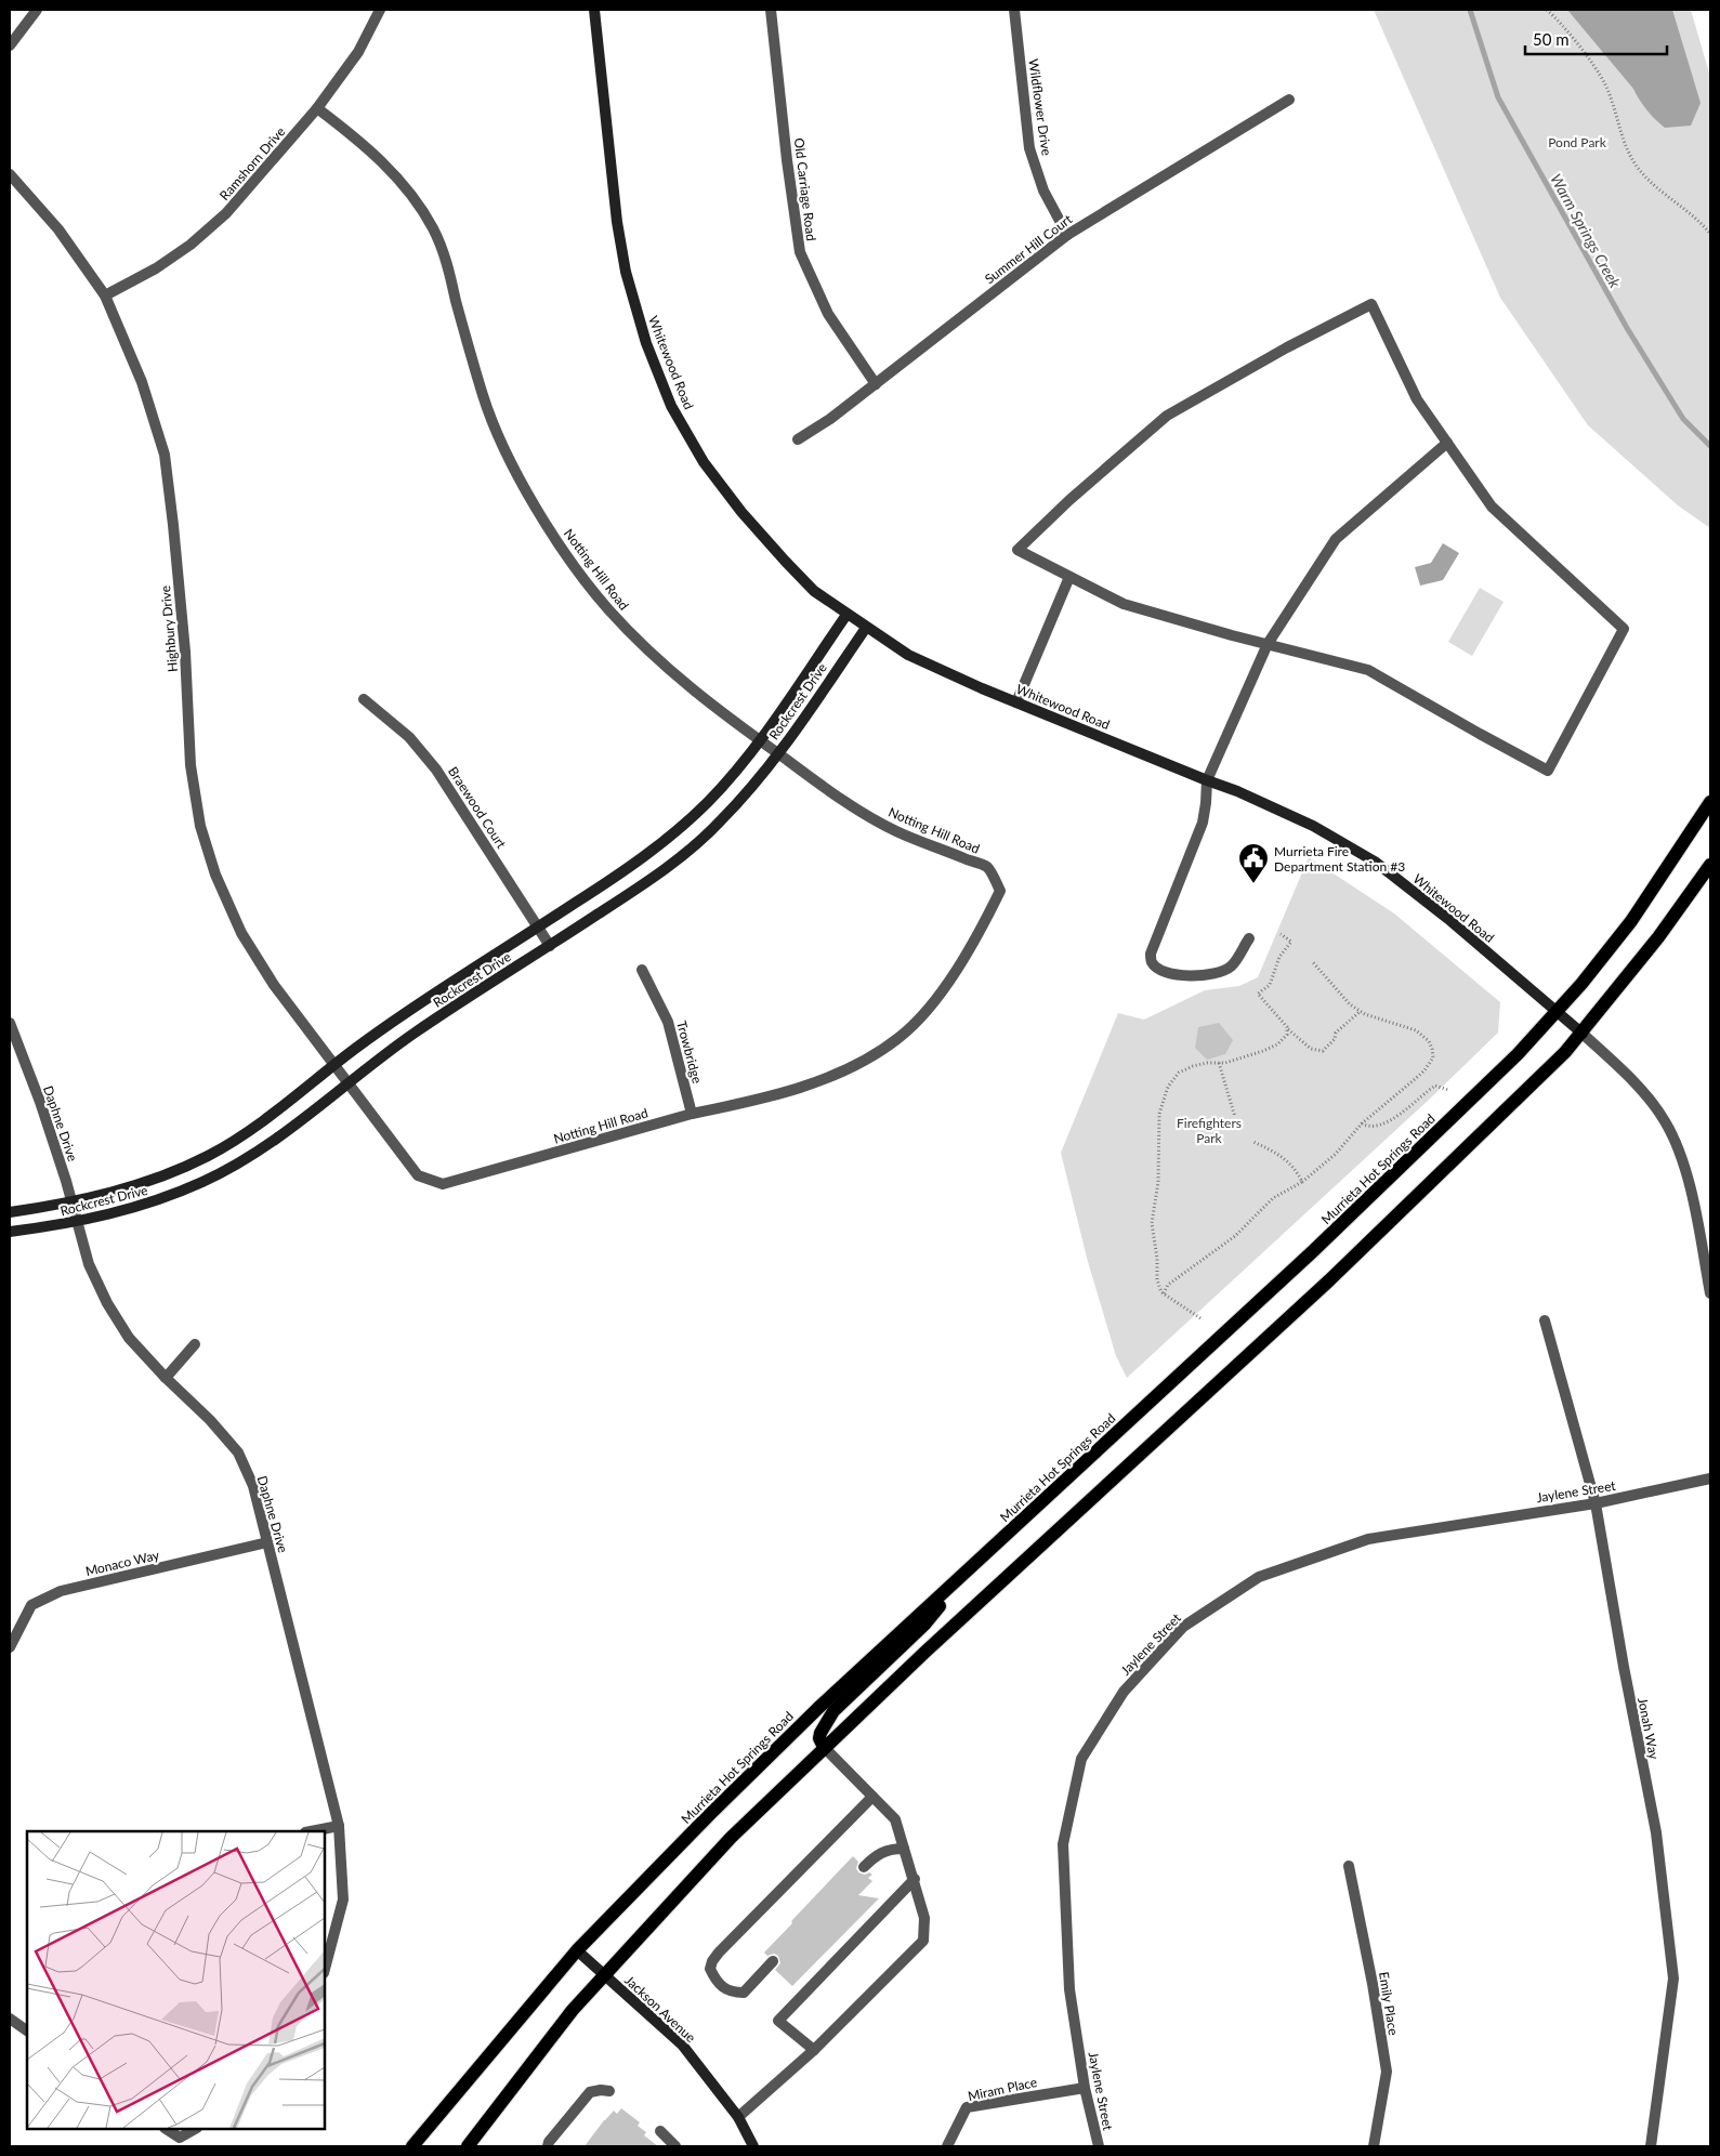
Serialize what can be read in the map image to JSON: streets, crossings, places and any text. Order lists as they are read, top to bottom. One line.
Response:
{"streets":{"main road":["Murrieta Hot Springs Road"],"street":["Wildflower Drive","Ramshorn Drive","Old Carriage Road","Summer Hill Court","Whitewood Road","Notting Hill Road","Highbury Drive","Rockcrest Drive","Braewood Court","Trowbridge","Daphne Drive","Jaylene Street","Monaco Way","Jonah Way","Emily Place","Jackson Avenue","Miram Place"]},"crossings":[["Wildflower Drive","Summer Hill Court"],["Ramshorn Drive","Notting Hill Road"],["Ramshorn Drive","Highbury Drive"],["Old Carriage Road","Summer Hill Court"],["Whitewood Road","Rockcrest Drive"],["Whitewood Road","Murrieta Hot Springs Road"],["Notting Hill Road","Highbury Drive"],["Notting Hill Road","Rockcrest Drive"],["Notting Hill Road","Trowbridge"],["Highbury Drive","Rockcrest Drive"],["Rockcrest Drive","Braewood Court"],["Rockcrest Drive","Daphne Drive"],["Daphne Drive","Monaco Way"],["Murrieta Hot Springs Road","Jackson Avenue"],["Jaylene Street","Jonah Way"],["Jaylene Street","Miram Place"]],"water":["Warm Springs Creek"],"parks":["Pond Park","Firefighters Park"],"places":{"public building":["Murrieta Fire Department Station #3"]},"scale_bar":"50 m"}
